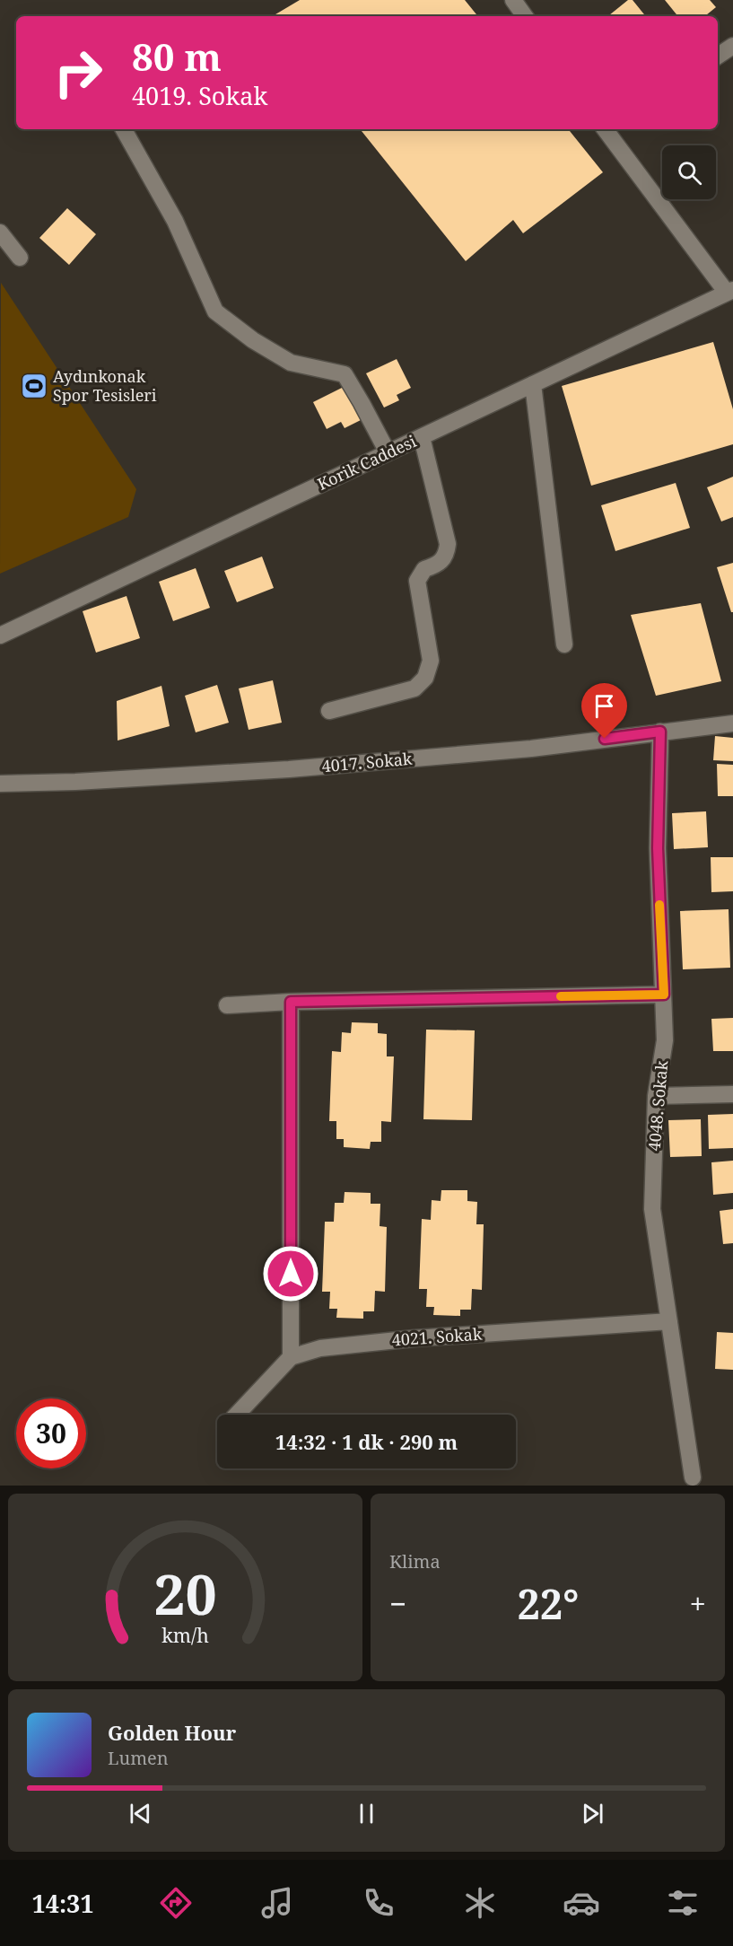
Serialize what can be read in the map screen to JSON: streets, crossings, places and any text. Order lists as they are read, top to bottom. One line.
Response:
{"streets":{"street":["Korik Caddesi","4017. Sokak","4048. Sokak","4021. Sokak"]},"crossings":[["4017. Sokak","4048. Sokak"],["4048. Sokak","4021. Sokak"]],"places":{"sports":["Aydınkonak Spor Tesisleri"]},"page":{"turn":["80 m","4019. Sokak"],"limit":"30","trip":"14:32 · 1 dk · 290 m","tile":"Klima","heat":["−","22°","+"],"song":["Golden Hour","Lumen"],"tabs":"14:31","gauge":["20","km/h"]}}
